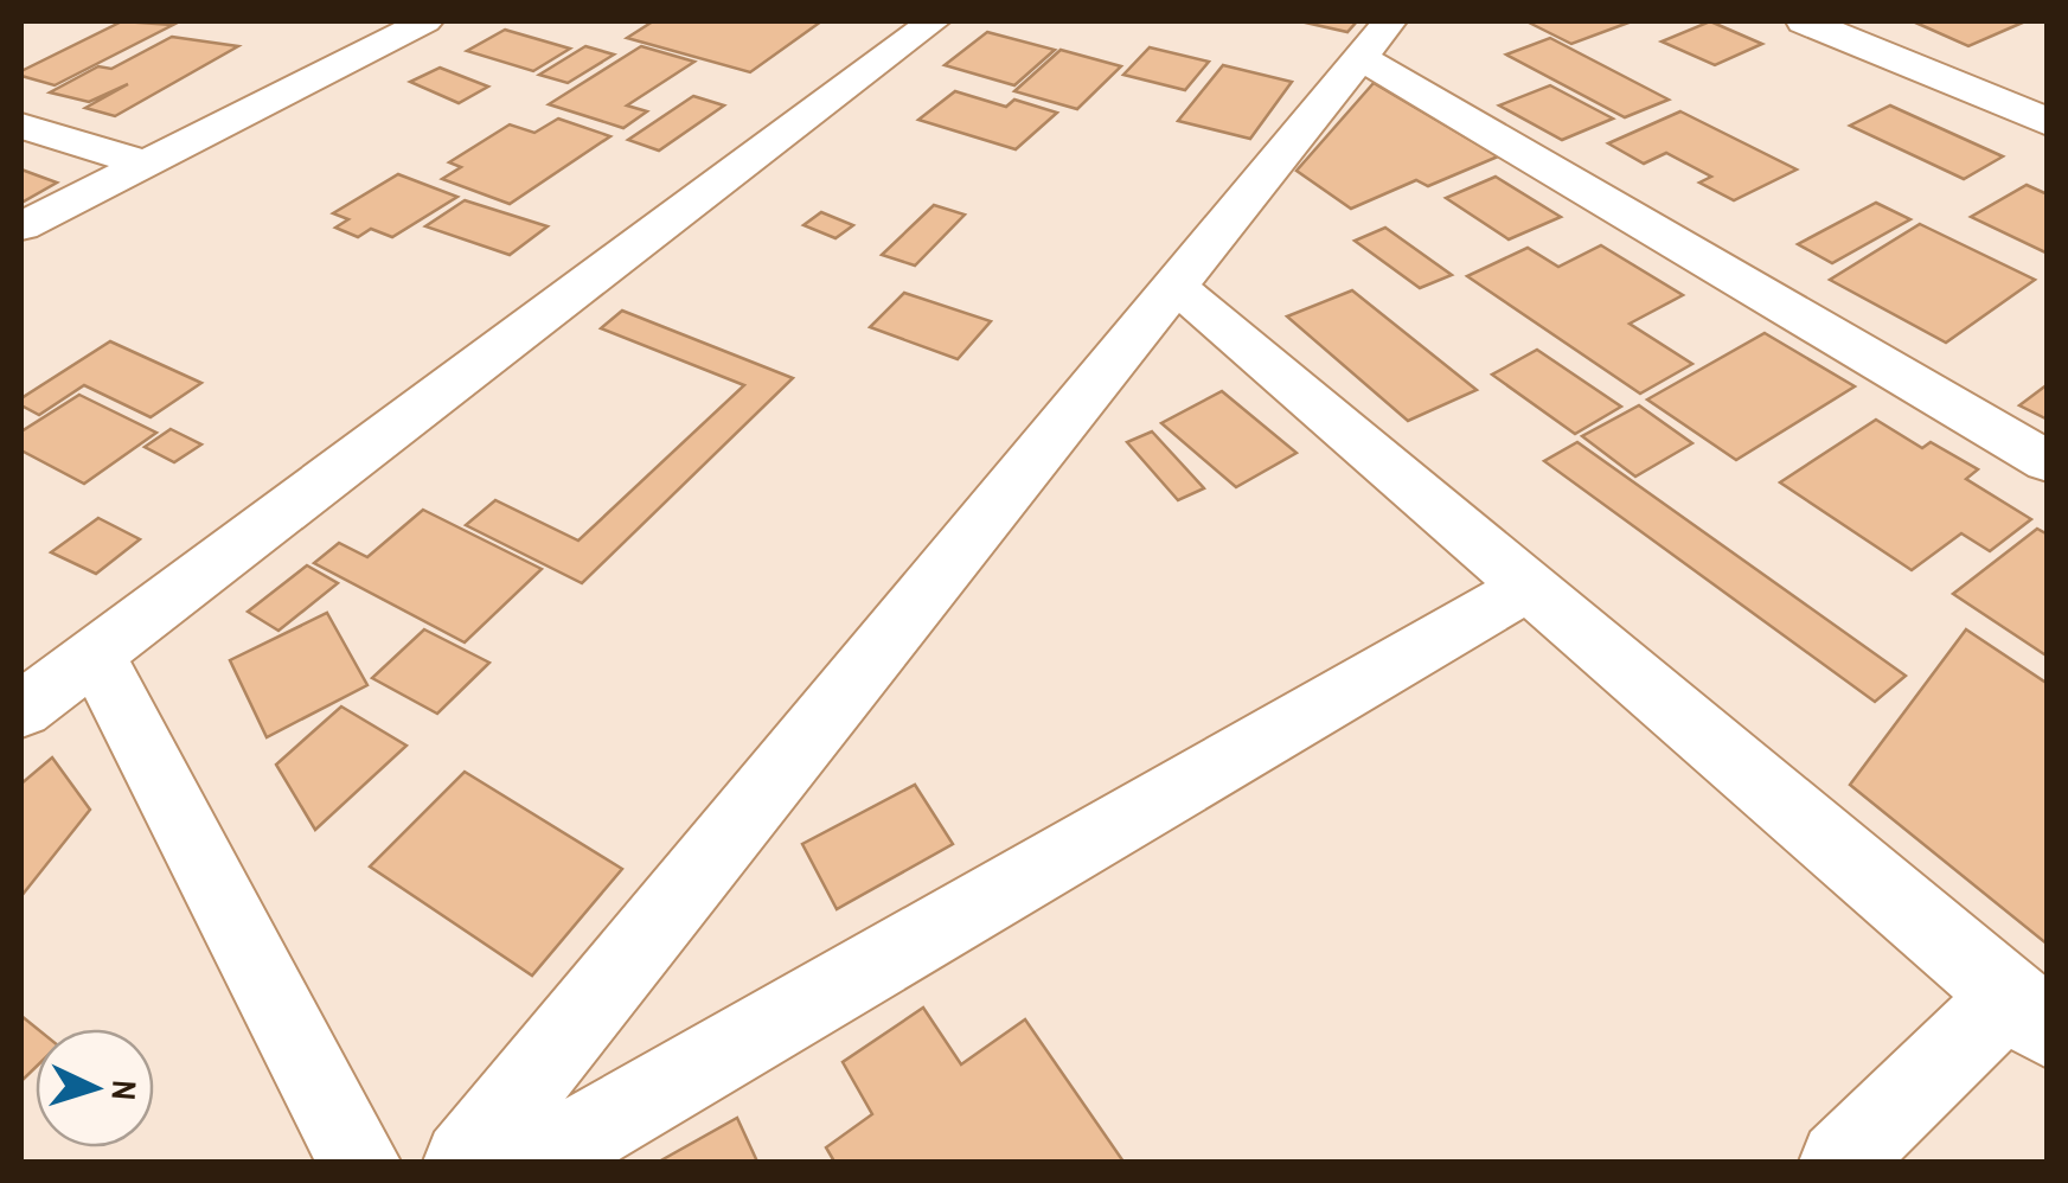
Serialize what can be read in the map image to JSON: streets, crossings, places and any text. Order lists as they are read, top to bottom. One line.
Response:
{"north":"right"}
